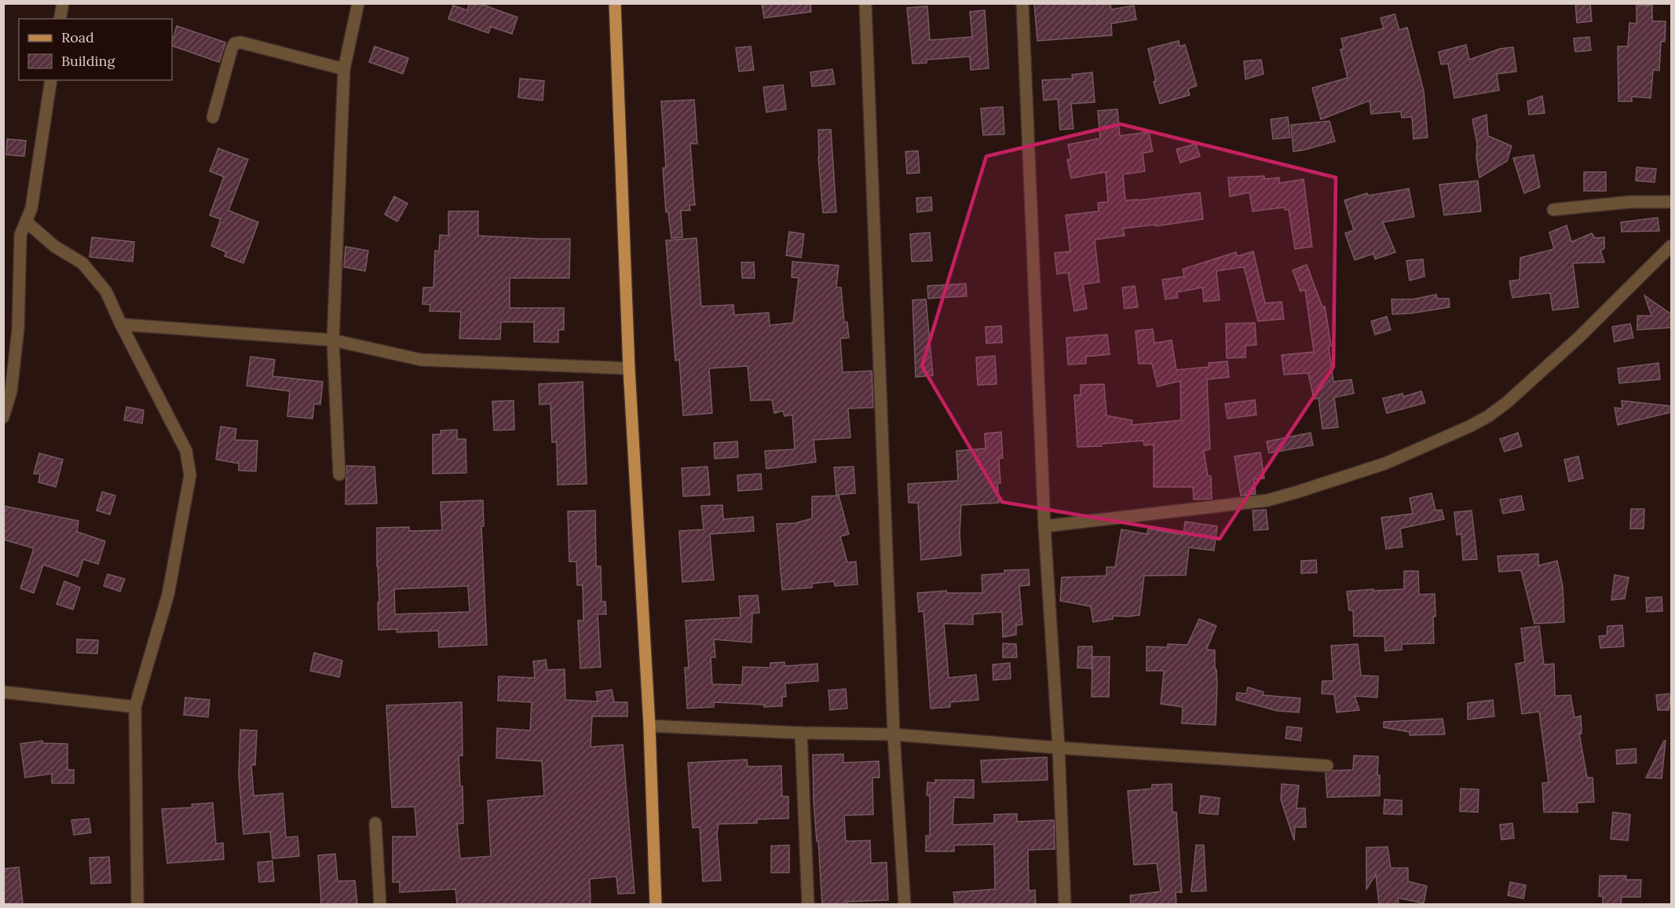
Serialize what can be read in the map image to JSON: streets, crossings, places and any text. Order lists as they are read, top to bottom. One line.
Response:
{"legend":["Road","Building"]}
